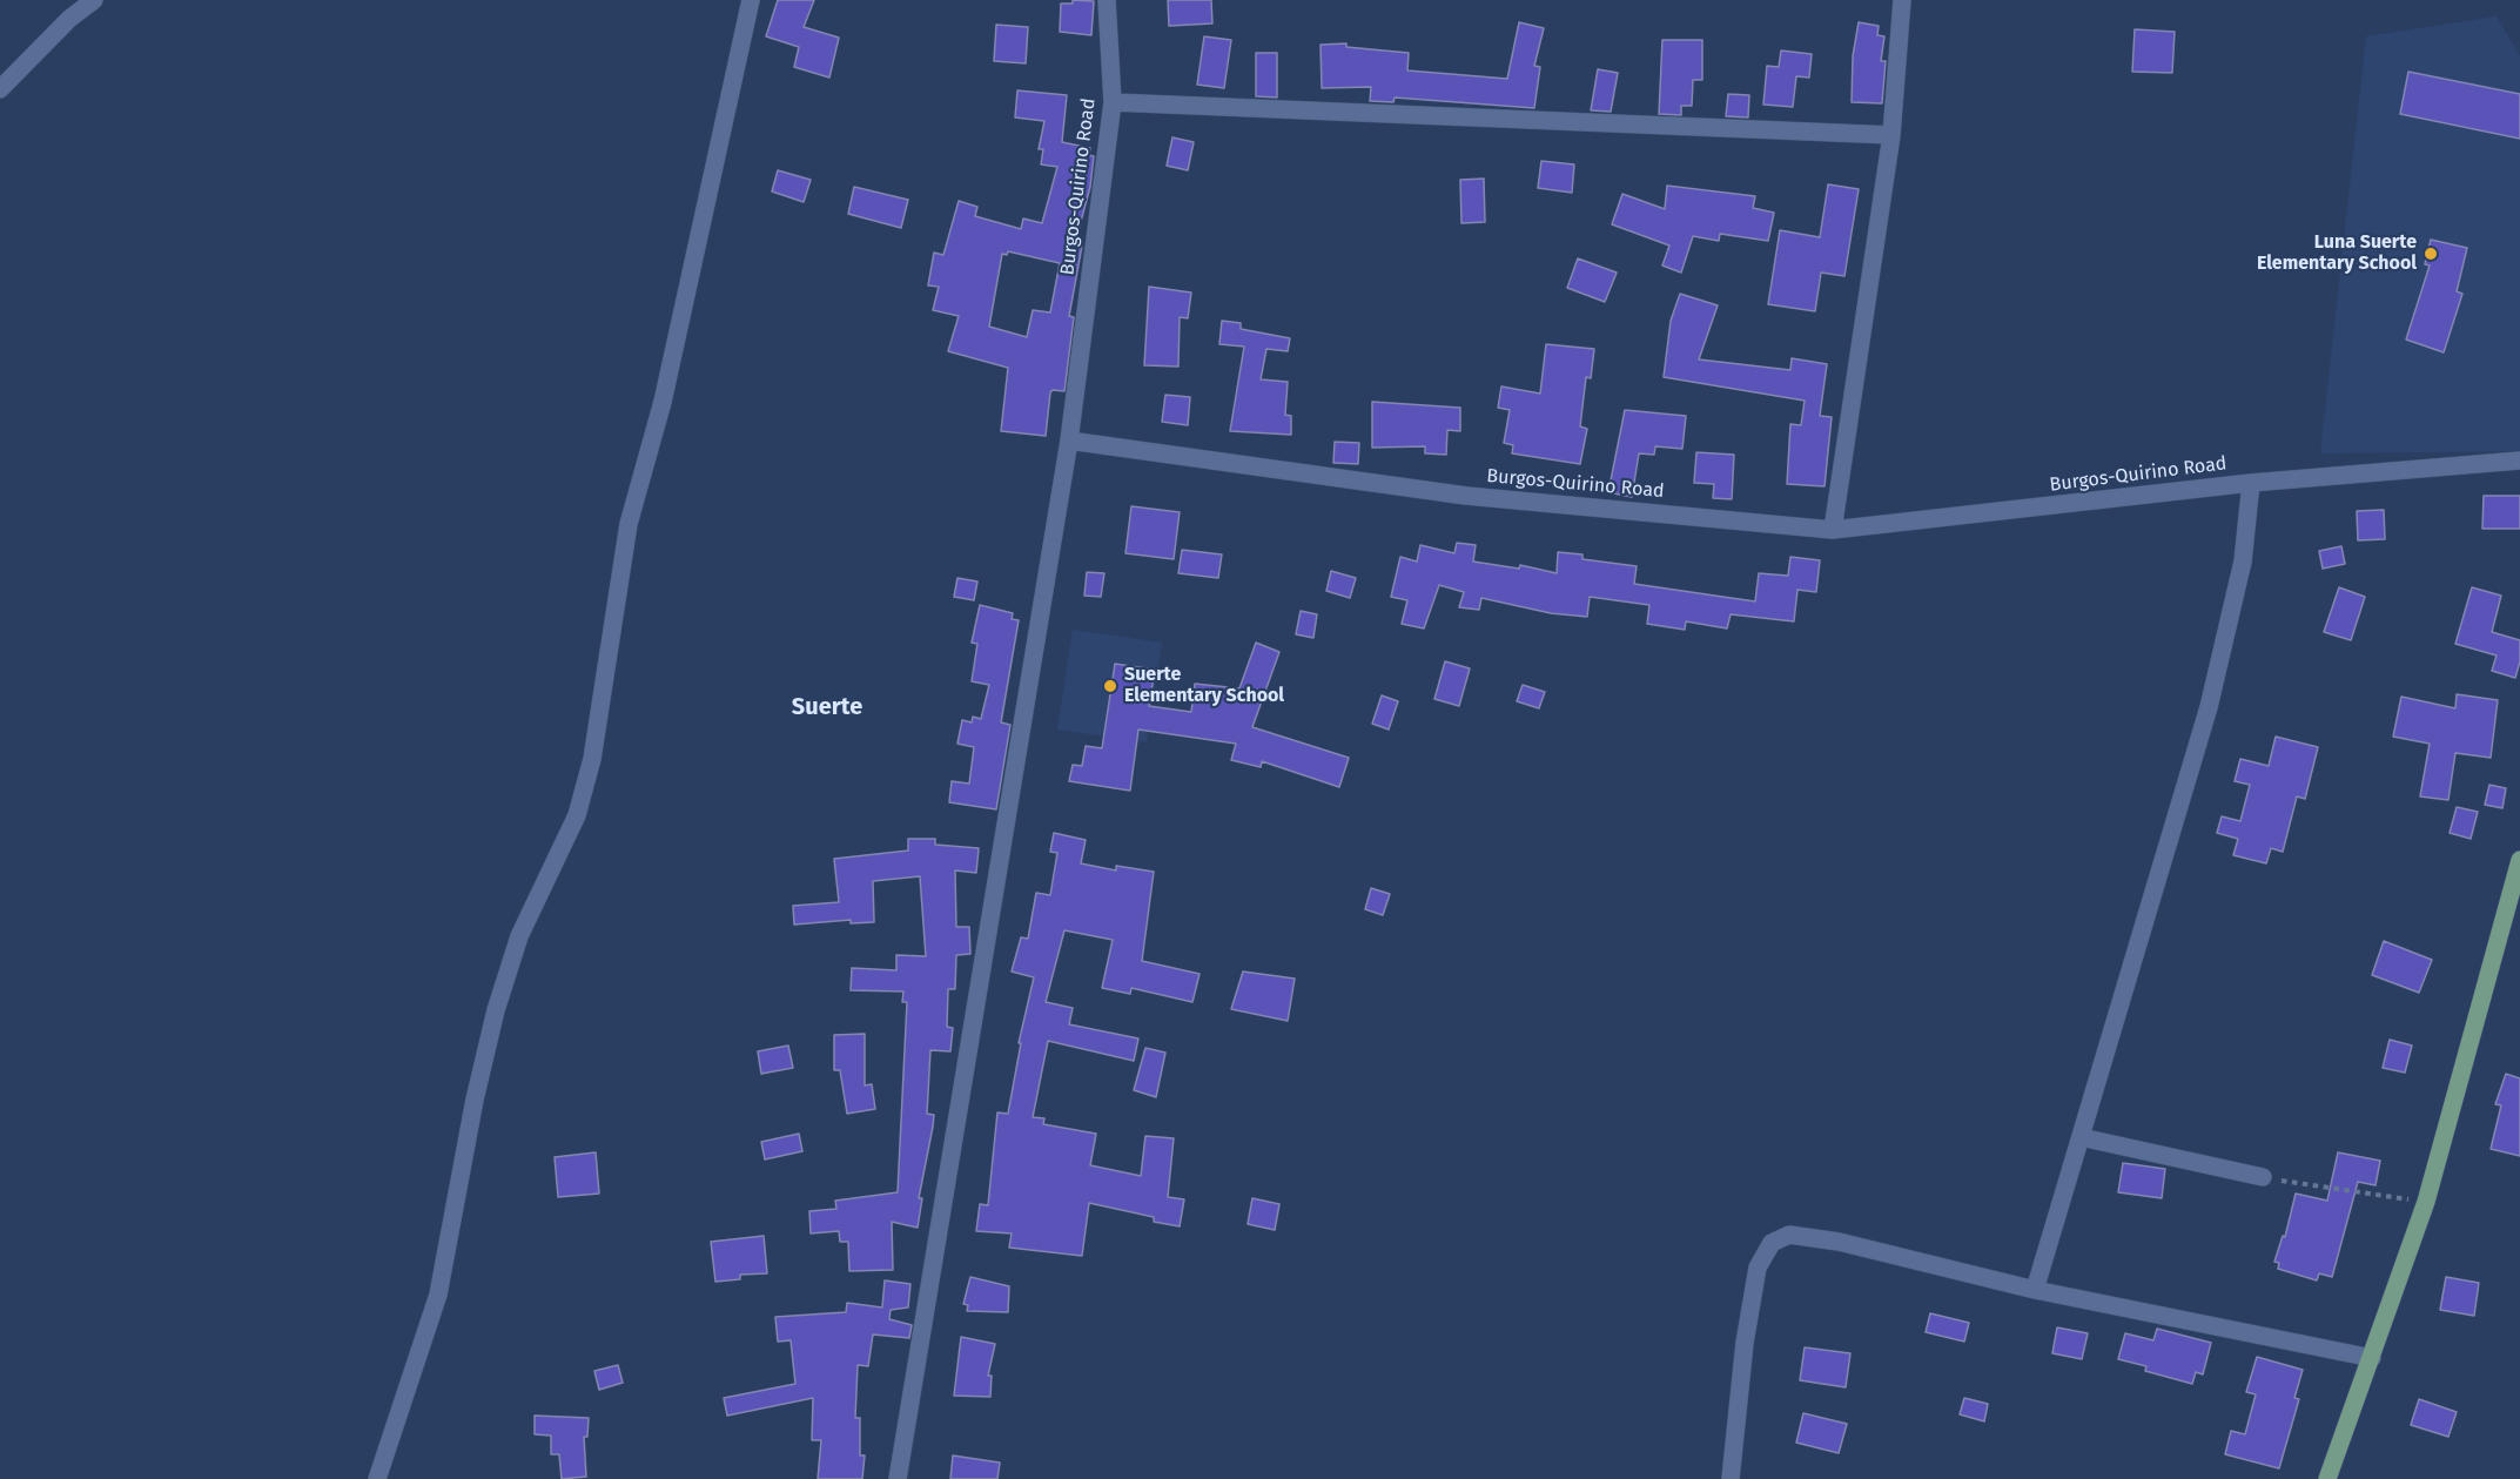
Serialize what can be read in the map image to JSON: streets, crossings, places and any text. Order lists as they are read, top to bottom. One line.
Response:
{"streets":{"street":["Burgos-Quirino Road"]},"districts":["Suerte"],"places":["Luna Suerte Elementary School","Suerte Elementary School"]}
